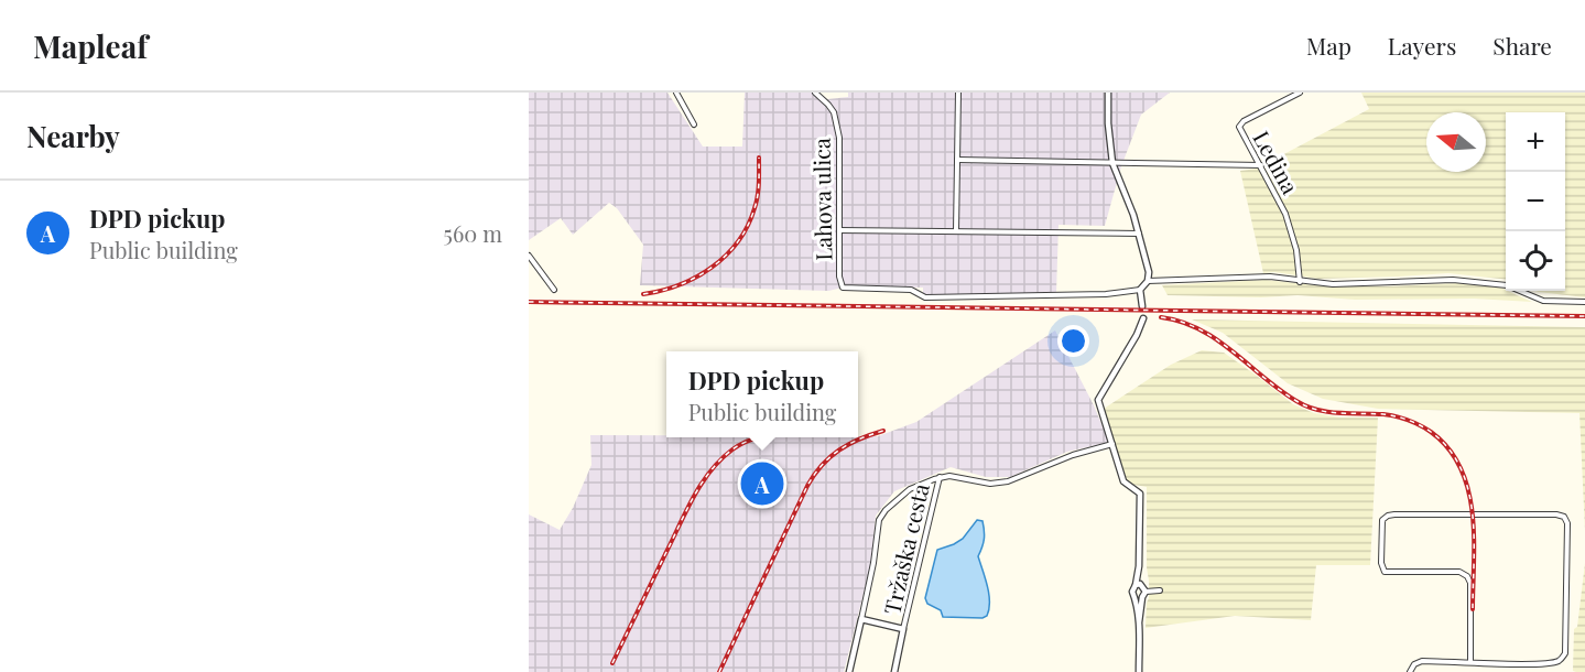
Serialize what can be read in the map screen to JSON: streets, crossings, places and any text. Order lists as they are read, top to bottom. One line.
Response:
{"streets":{"street":["Ledina","Lahova ulica","Tržaška cesta"]},"north":"left","page":{"header":"Mapleaf","nav":["Map","Layers","Share"],"heading":"Nearby","map_buttons":["+","−"],"list":[{"mark":"A","name":"DPD pickup","note":"Public building","value":"560 m"}],"popup":["DPD pickup","Public building"],"pins":"A"}}
